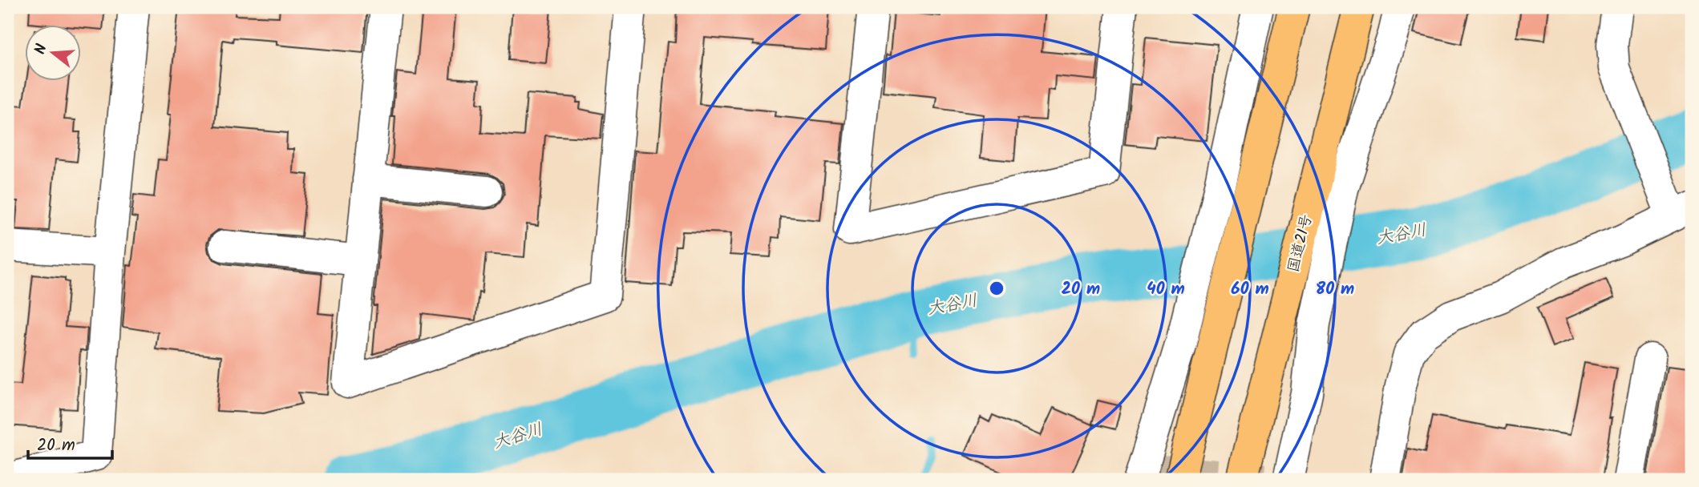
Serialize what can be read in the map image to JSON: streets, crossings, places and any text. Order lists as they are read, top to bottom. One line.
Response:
{"streets":{"highway":["国道21号"]},"water":["大谷川"],"scale_bar":"20 m","north":"left","rings":["20 m","40 m","60 m","80 m"]}
